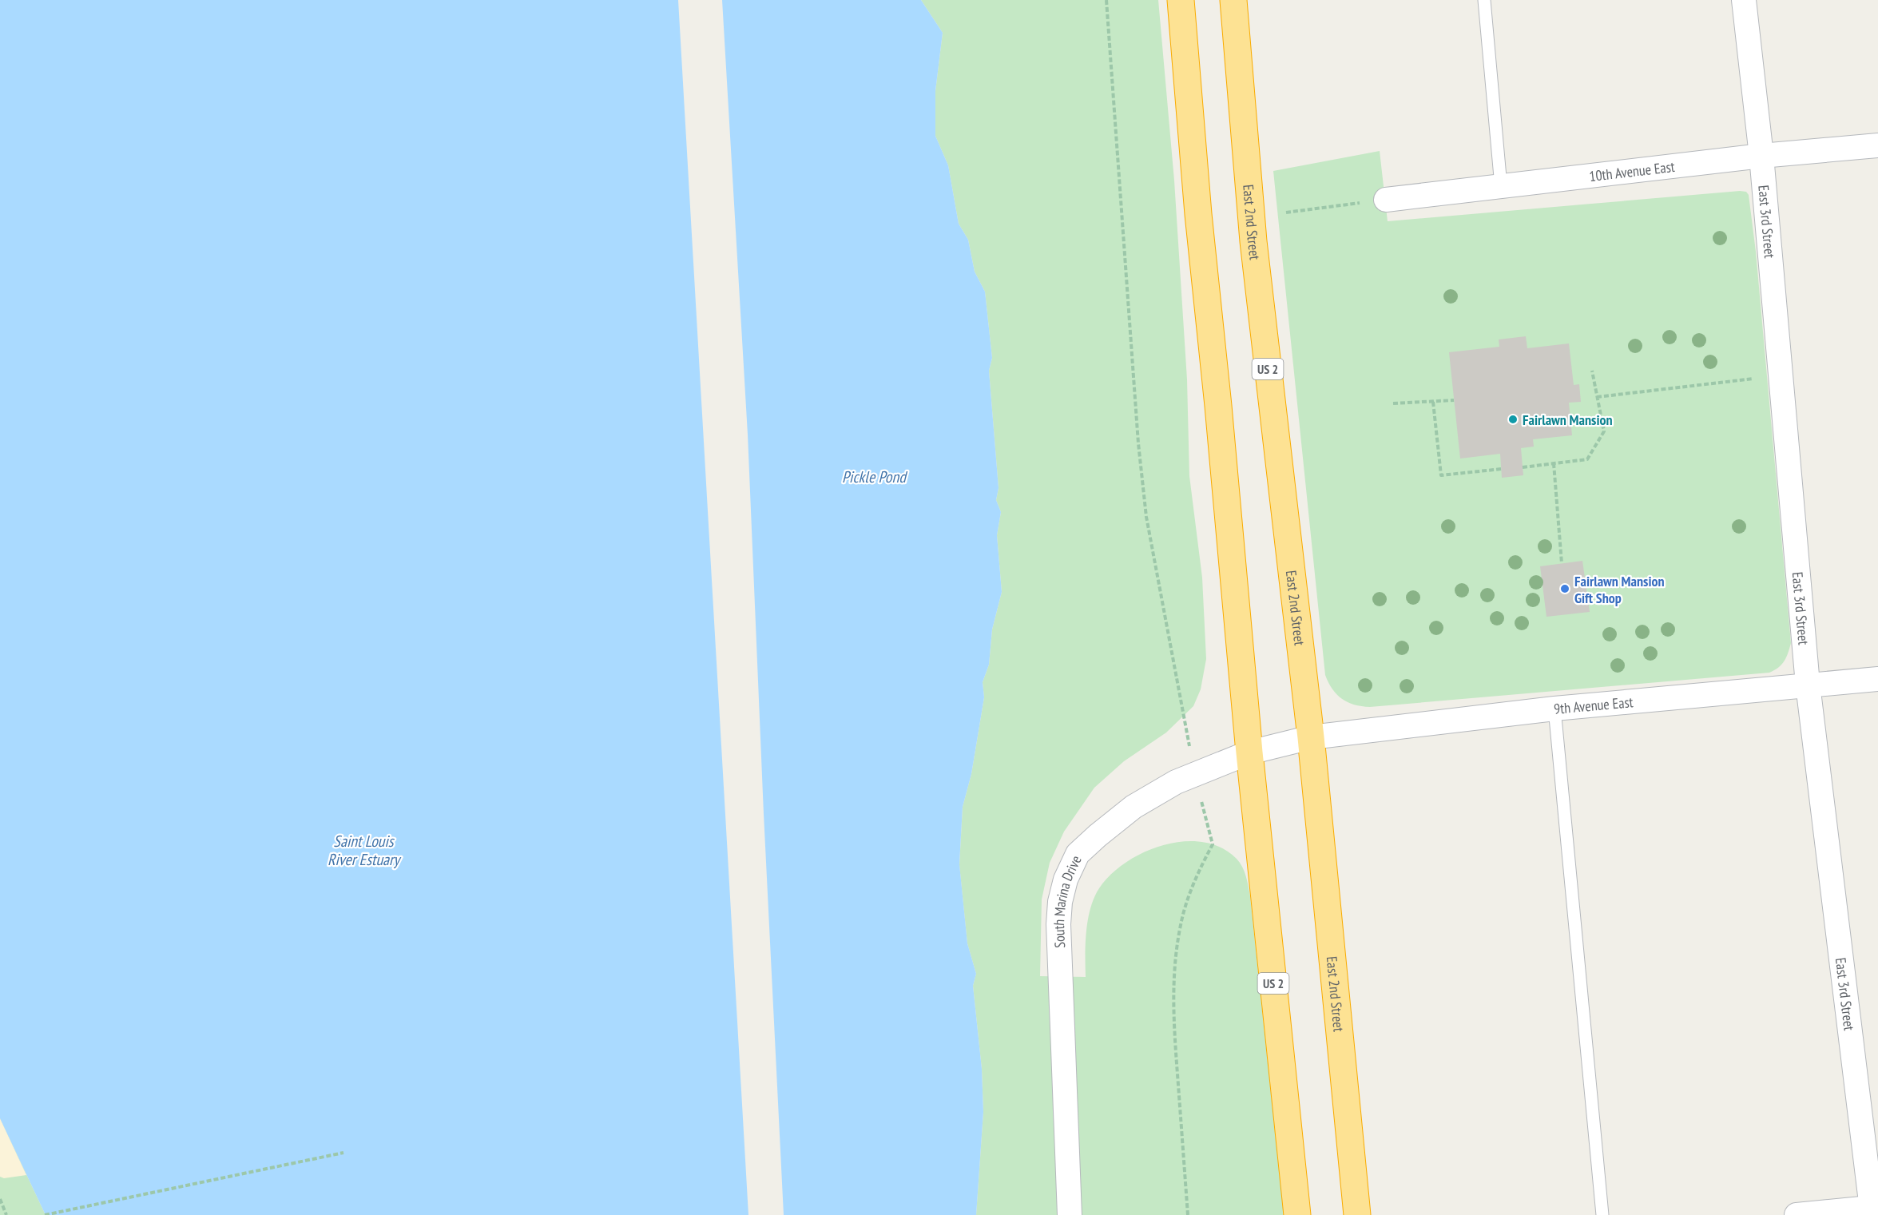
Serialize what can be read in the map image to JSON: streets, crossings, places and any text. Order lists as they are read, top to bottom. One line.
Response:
{"streets":{"highway":["East 2nd Street","US 2"],"street":["10th Avenue East","East 3rd Street","9th Avenue East","South Marina Drive"]},"crossings":[["10th Avenue East","East 3rd Street"],["East 2nd Street","9th Avenue East"],["East 2nd Street","South Marina Drive"],["East 3rd Street","9th Avenue East"],["US 2","South Marina Drive"],["9th Avenue East","South Marina Drive"]],"water":["Pickle Pond","Saint Louis River Estuary"],"places":["Fairlawn Mansion","Fairlawn Mansion Gift Shop"]}
